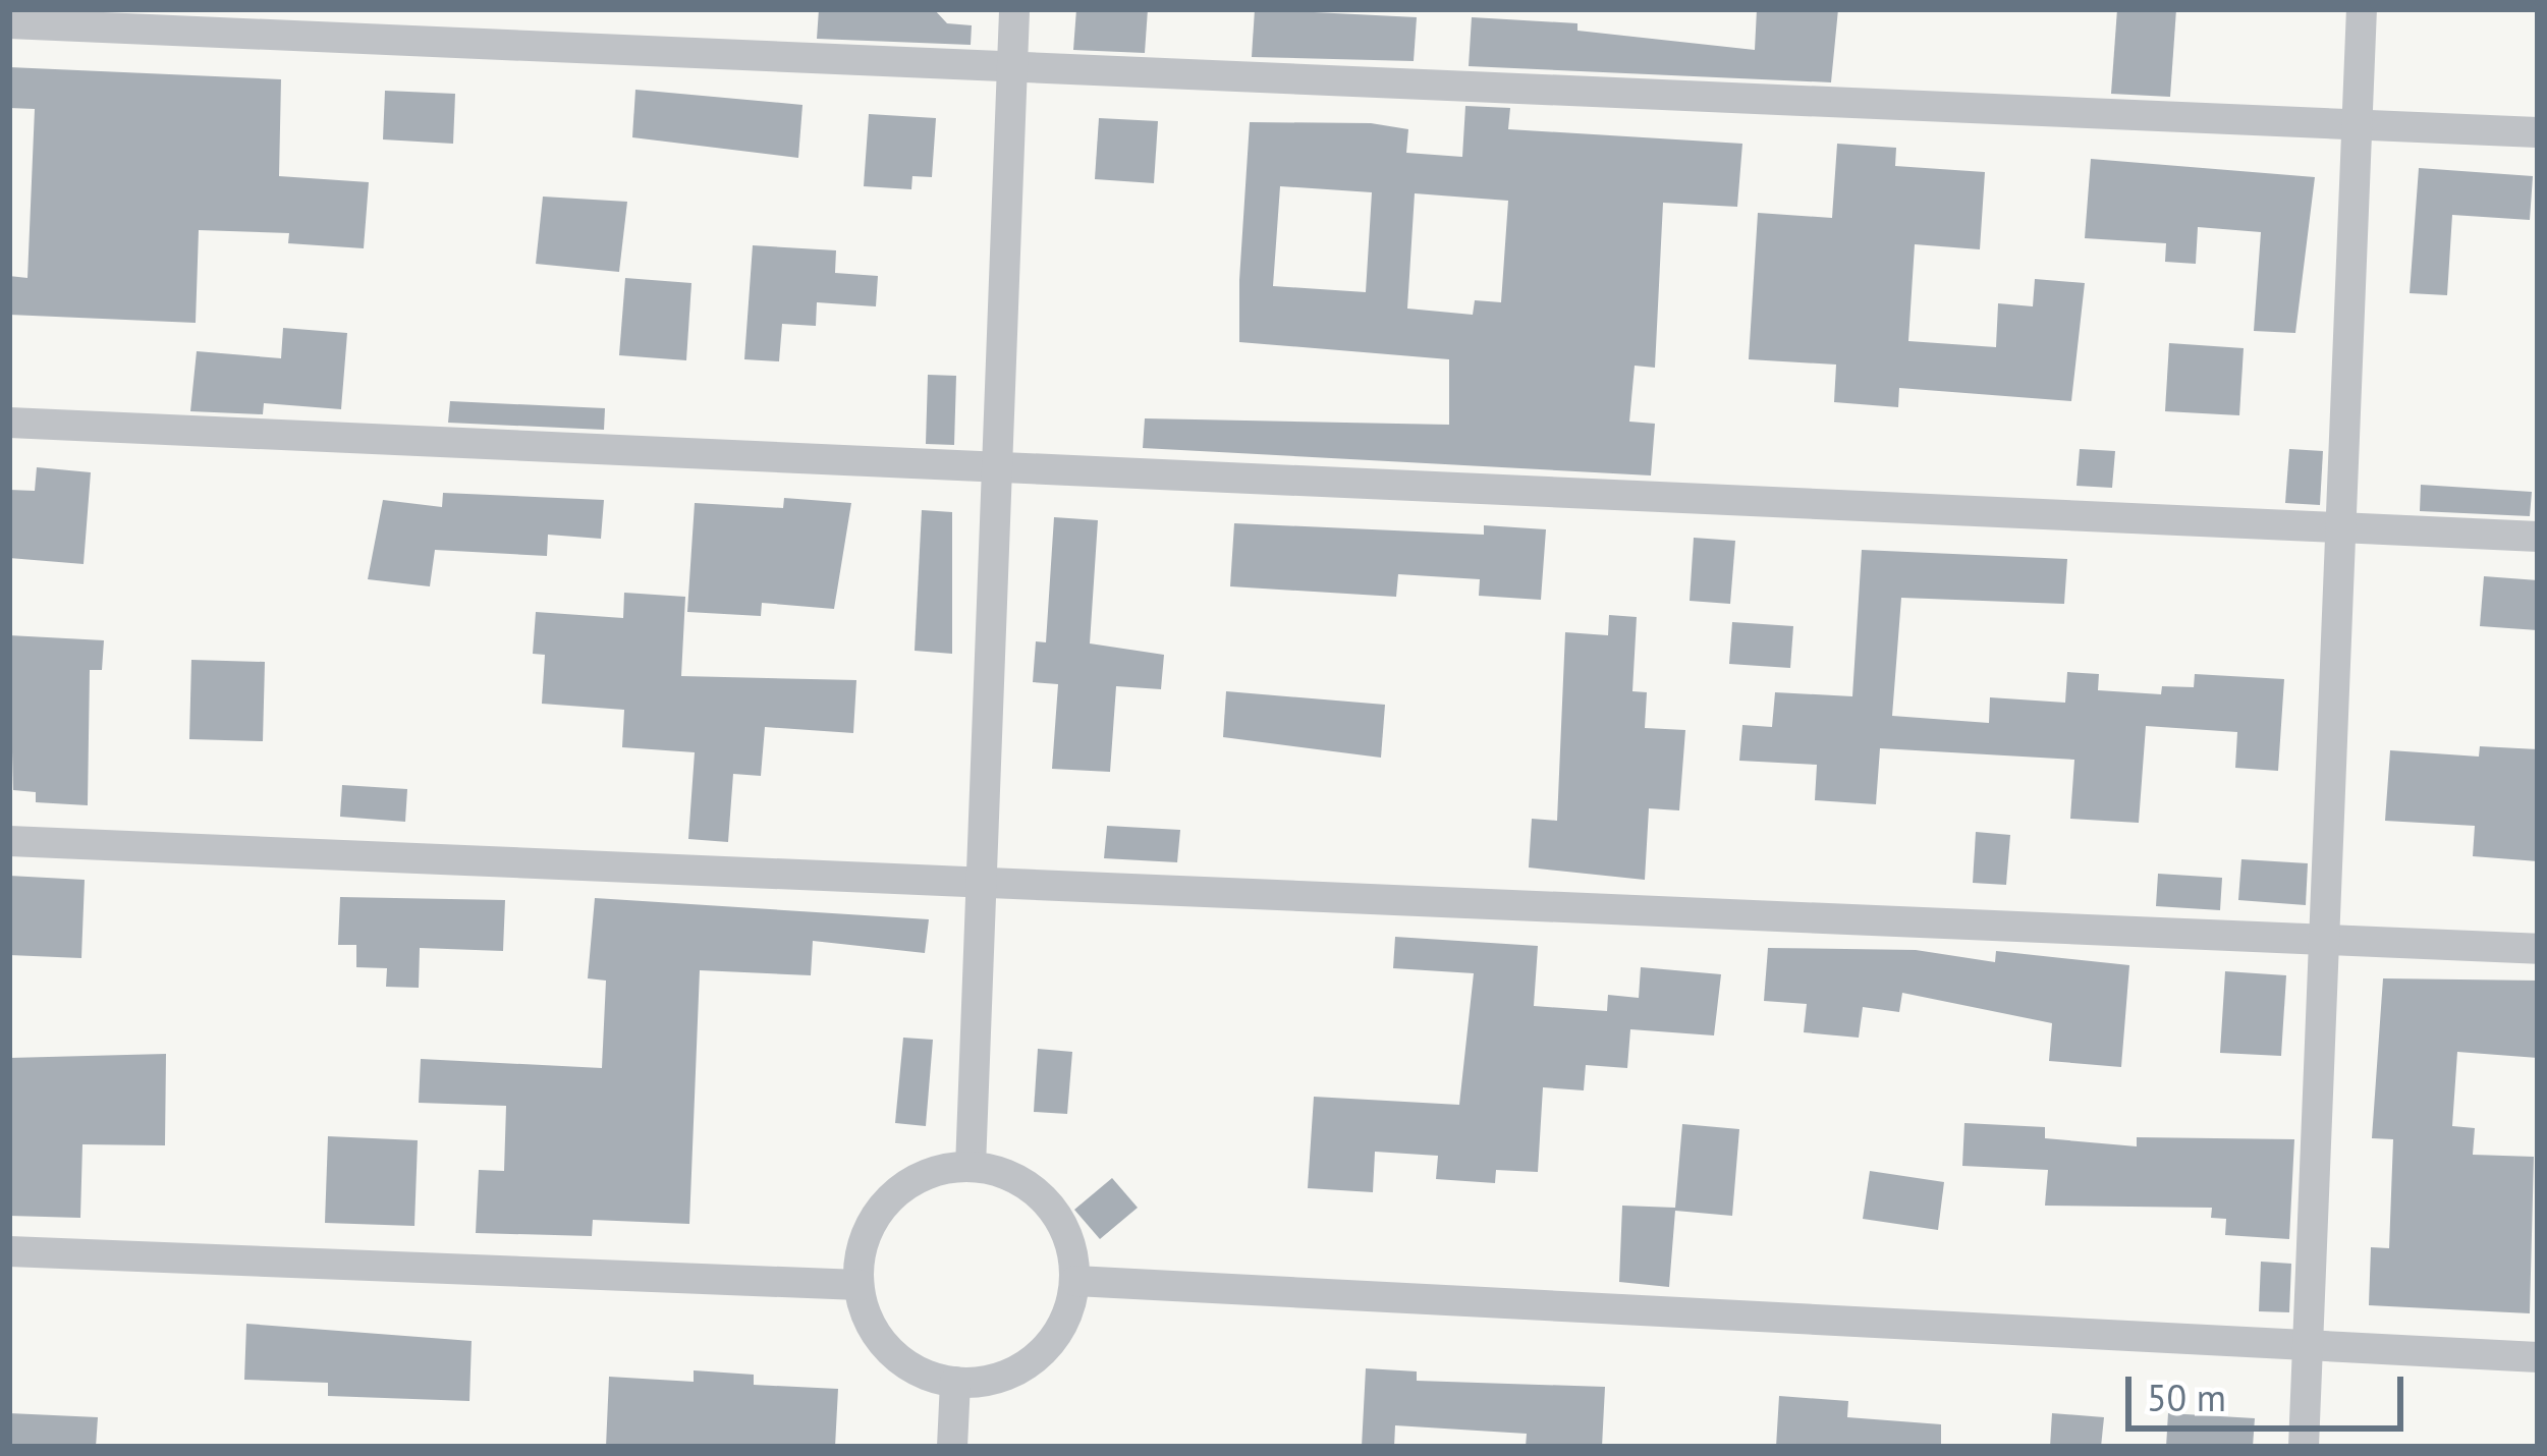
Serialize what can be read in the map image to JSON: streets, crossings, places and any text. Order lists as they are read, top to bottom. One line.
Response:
{"scale_bar":"50 m"}
